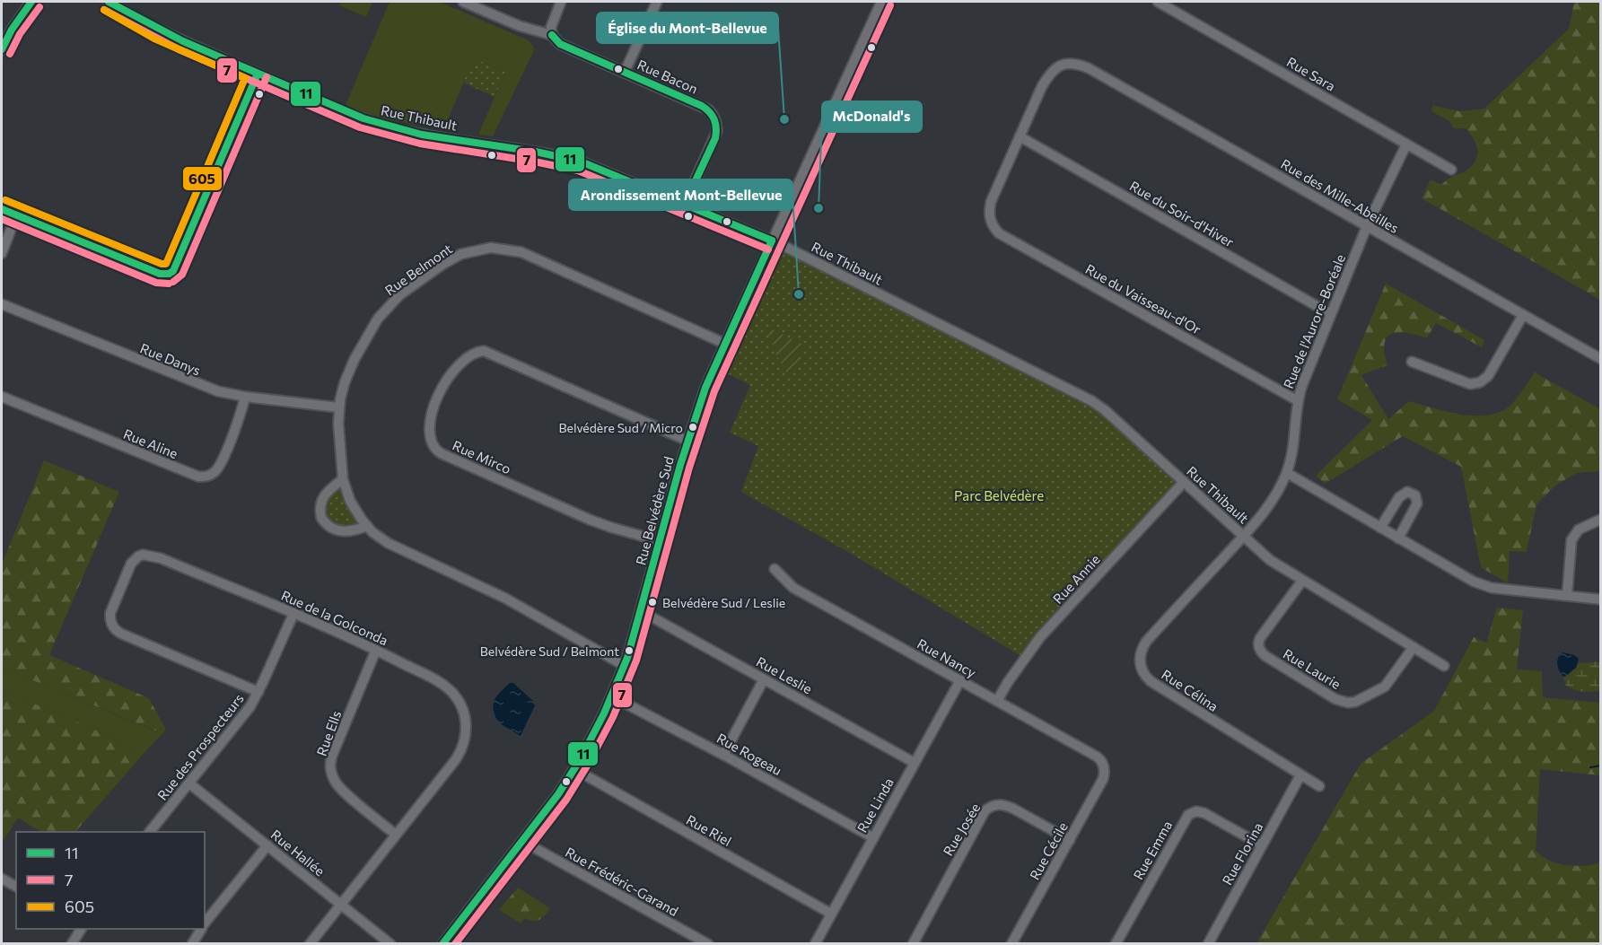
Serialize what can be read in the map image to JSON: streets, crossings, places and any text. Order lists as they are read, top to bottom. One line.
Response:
{"streets":{"street":["Rue Sara","Rue Bacon","Rue Thibault","Rue des Mille-Abeilles","Rue du Soir-d'Hiver","Rue Belmont","Rue du Vaisseau-d'Or","Rue de l'Aurore-Boréale","Rue Danys","Rue Aline","Rue Mirco","Rue Belvédère Sud","Rue Annie","Rue de la Golconda","Rue Nancy","Rue Laurie","Rue Leslie","Rue Célina","Rue Ells","Rue des Prospecteurs","Rue Rogeau","Rue Linda","Rue Josée","Rue Riel","Rue Emma","Rue Cécile","Rue Hallée","Rue Florina","Rue Frédéric-Garand"]},"crossings":[["Rue Sara","Rue de l'Aurore-Boréale"],["Rue Bacon","Rue Thibault"],["Rue Thibault","Rue de l'Aurore-Boréale"],["Rue Thibault","Rue Belvédère Sud"],["Rue Thibault","Rue Annie"],["Rue Thibault","Rue Laurie"],["Rue Thibault","Rue Célina"],["Rue des Mille-Abeilles","Rue du Soir-d'Hiver"],["Rue des Mille-Abeilles","Rue du Vaisseau-d'Or"],["Rue des Mille-Abeilles","Rue de l'Aurore-Boréale"],["Rue du Soir-d'Hiver","Rue du Vaisseau-d'Or"],["Rue du Soir-d'Hiver","Rue de l'Aurore-Boréale"],["Rue Belmont","Rue Danys"],["Rue Belmont","Rue Belvédère Sud"],["Rue du Vaisseau-d'Or","Rue de l'Aurore-Boréale"],["Rue de l'Aurore-Boréale","Rue Célina"],["Rue Danys","Rue Aline"],["Rue Mirco","Rue Belvédère Sud"],["Rue Belvédère Sud","Rue Leslie"],["Rue Belvédère Sud","Rue Rogeau"],["Rue Belvédère Sud","Rue Riel"],["Rue Belvédère Sud","Rue Frédéric-Garand"],["Rue Annie","Rue Nancy"],["Rue de la Golconda","Rue Ells"],["Rue de la Golconda","Rue des Prospecteurs"],["Rue de la Golconda","Rue Hallée"],["Rue Nancy","Rue Linda"],["Rue Nancy","Rue Cécile"],["Rue Leslie","Rue Linda"],["Rue Célina","Rue Florina"],["Rue des Prospecteurs","Rue Hallée"],["Rue Rogeau","Rue Linda"],["Rue Linda","Rue Riel"],["Rue Josée","Rue Cécile"],["Rue Emma","Rue Florina"]],"parks":["Parc Belvédère"],"places":["Église du Mont-Bellevue","McDonald's","Arondissement Mont-Bellevue","Belvédère Sud / Micro","Belvédère Sud / Leslie","Belvédère Sud / Belmont"],"lines":["transit line 11","transit line 7","transit line 605"],"legend":["11","7","605"]}
